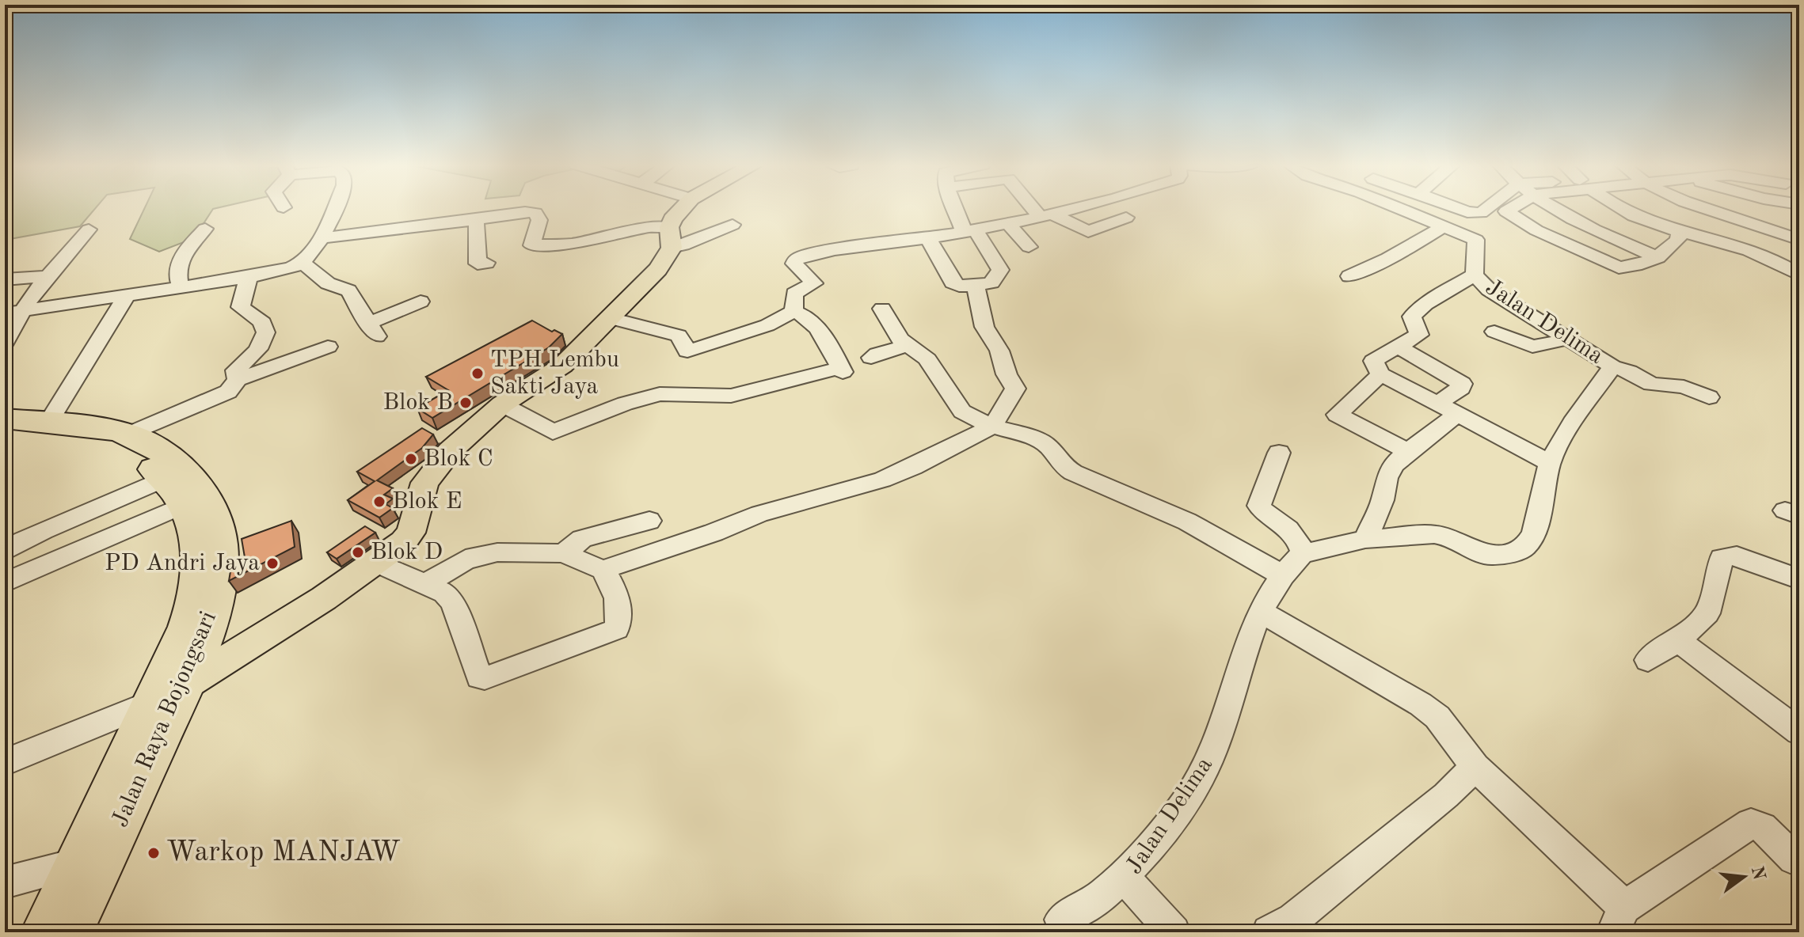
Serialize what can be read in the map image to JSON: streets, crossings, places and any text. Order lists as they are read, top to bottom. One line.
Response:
{"streets":{"highway":["Jalan Raya Bojongsari"],"street":["Jalan Delima"]},"places":["TPH Lembu Sakti Jaya","Blok B","Blok C","Blok E","Blok D","PD Andri Jaya","Warkop MANJAW"],"north":"right"}
